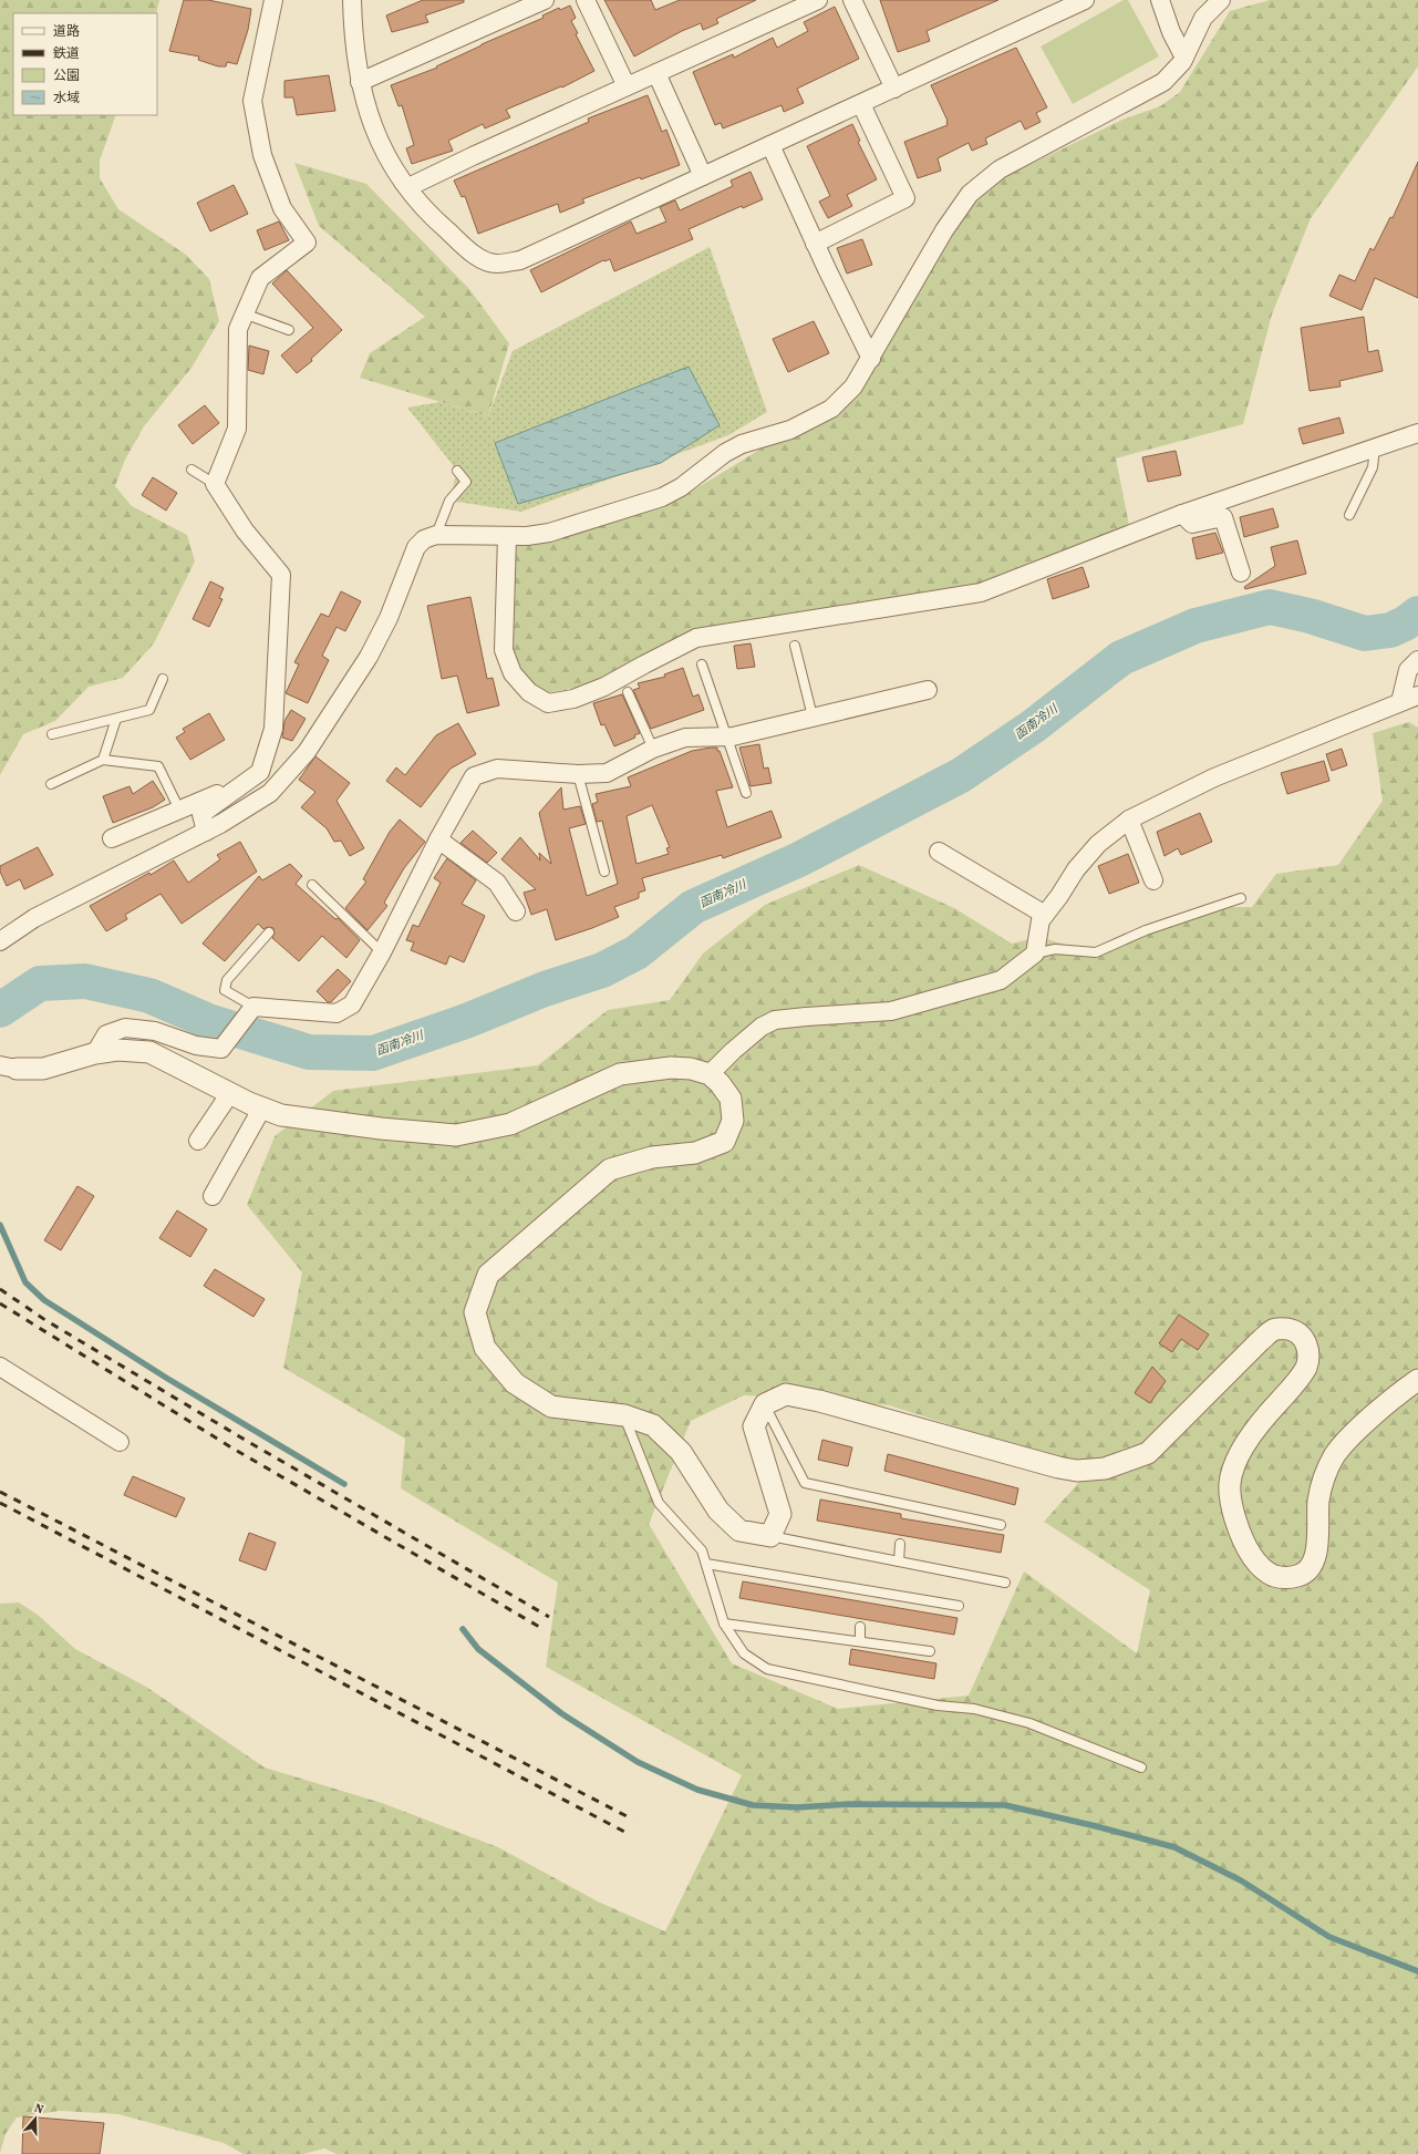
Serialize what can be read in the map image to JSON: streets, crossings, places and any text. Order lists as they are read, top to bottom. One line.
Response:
{"water":["函南冷川"],"legend":["道路","鉄道","公園","水域"],"north":"top"}
